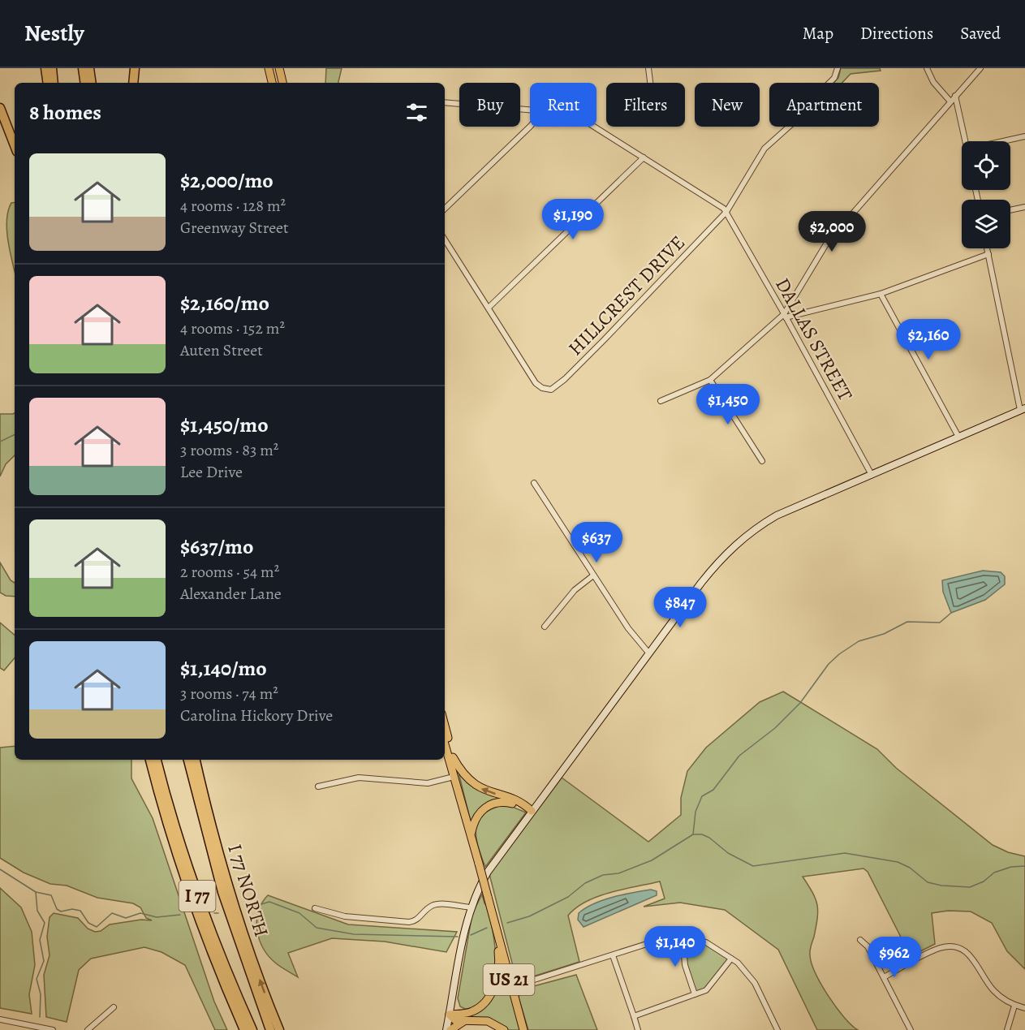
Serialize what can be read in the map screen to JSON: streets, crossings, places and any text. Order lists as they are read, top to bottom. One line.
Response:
{"streets":{"highway":["I 77 NORTH","I 77"],"main road":["US 21"],"street":["HILLCREST DRIVE","DALLAS STREET"]},"crossings":[["HILLCREST DRIVE","DALLAS STREET"]],"page":{"header":"Nestly","nav":["Map","Directions","Saved"],"chip":["Buy","Rent","Filters","New","Apartment"],"heading":"8 homes","list":[{"name":"$2,000/mo","note":"4 rooms · 128 m² · Greenway Street"},{"name":"$2,160/mo","note":"4 rooms · 152 m² · Auten Street"},{"name":"$1,450/mo","note":"3 rooms · 83 m² · Lee Drive"},{"name":"$637/mo","note":"2 rooms · 54 m² · Alexander Lane"},{"name":"$1,140/mo","note":"3 rooms · 74 m² · Carolina Hickory Drive"}],"price":["$1,190","$2,000","$2,160","$1,450","$637","$847","$1,140","$962"]}}
